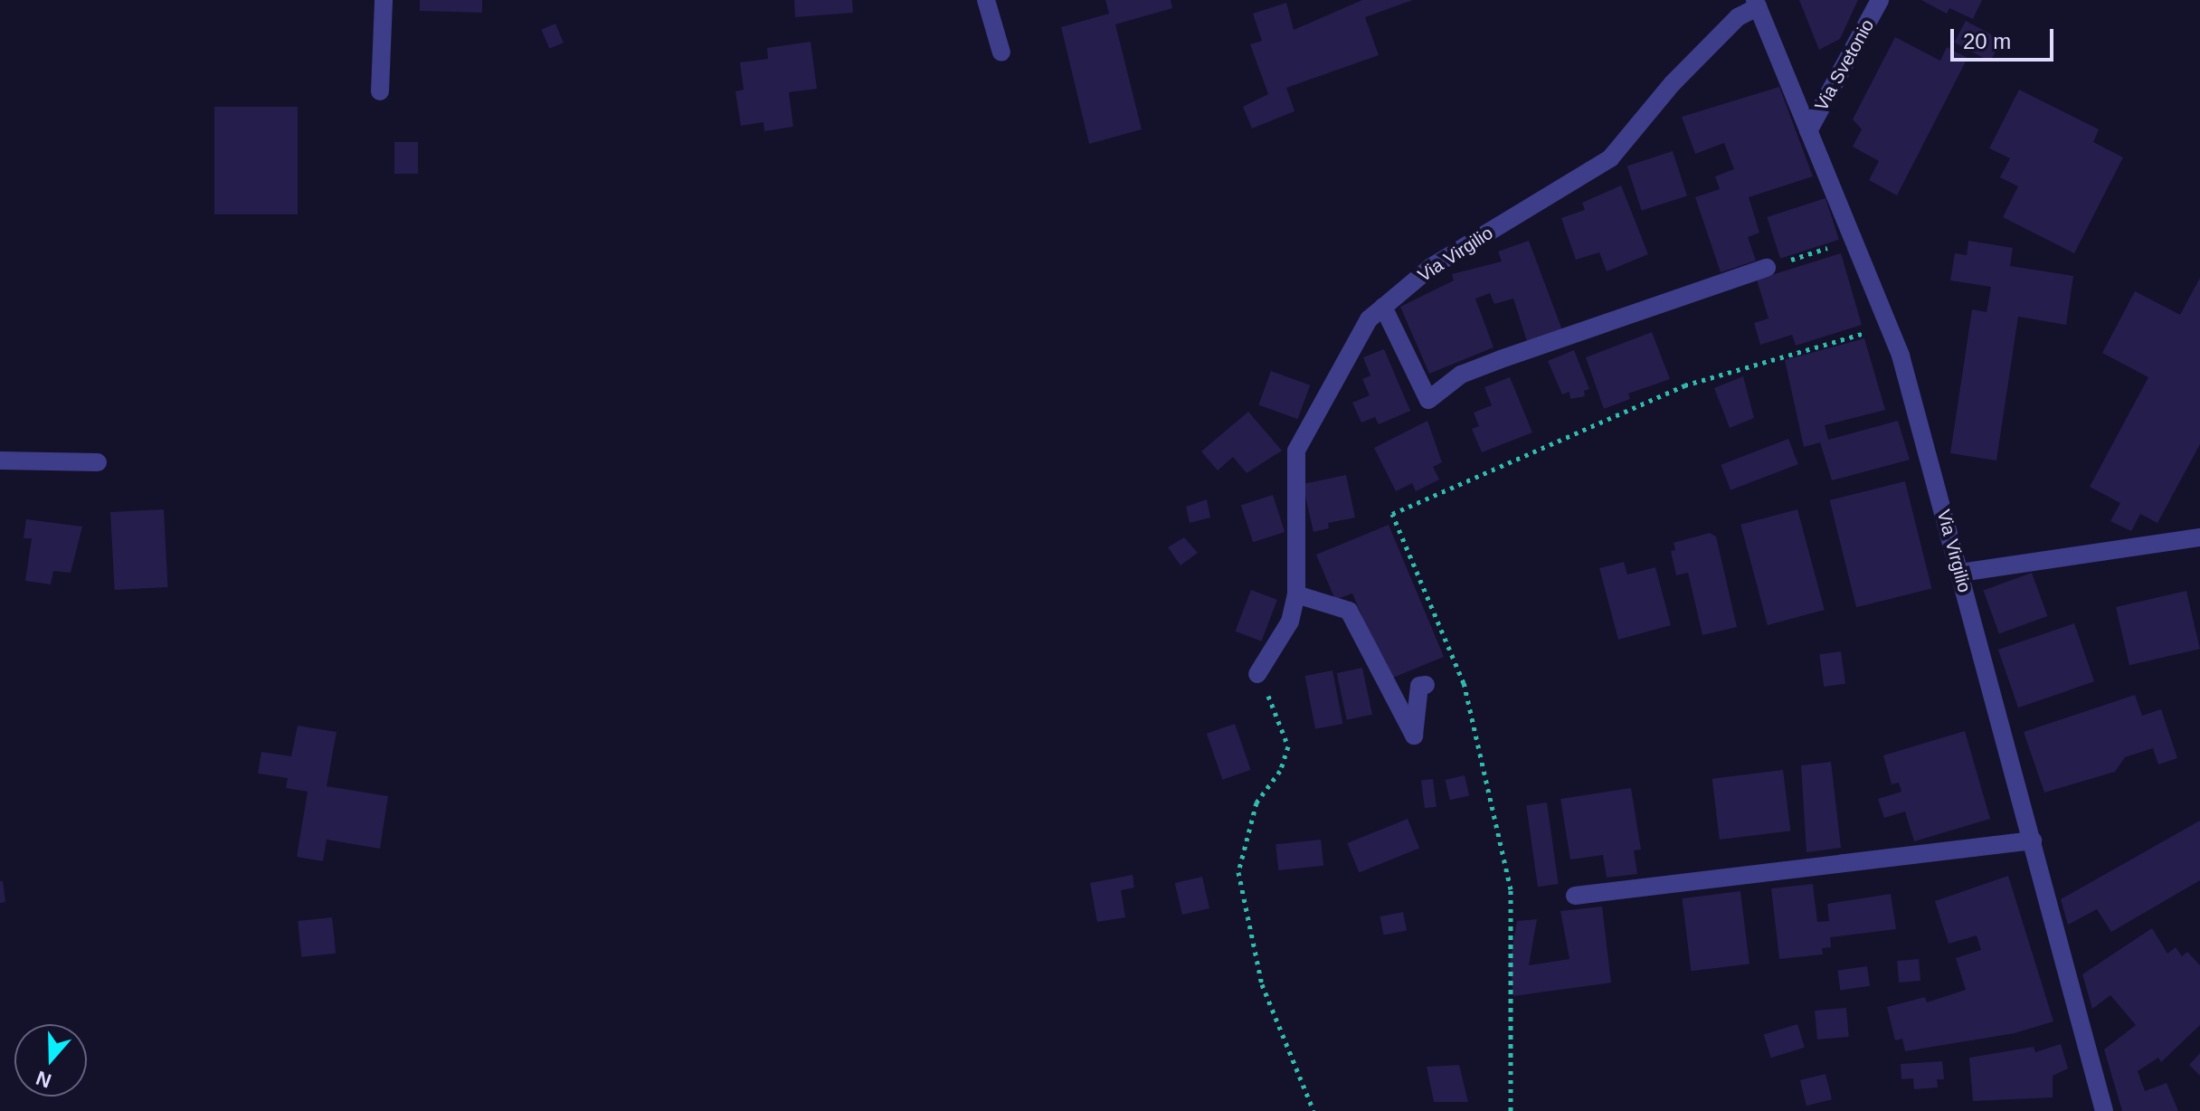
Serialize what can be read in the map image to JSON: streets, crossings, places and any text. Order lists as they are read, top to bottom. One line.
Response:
{"streets":{"street":["Via Svetonio","Via Virgilio"]},"crossings":[["Via Svetonio","Via Virgilio"]],"scale_bar":"20 m","north":"bottom"}
